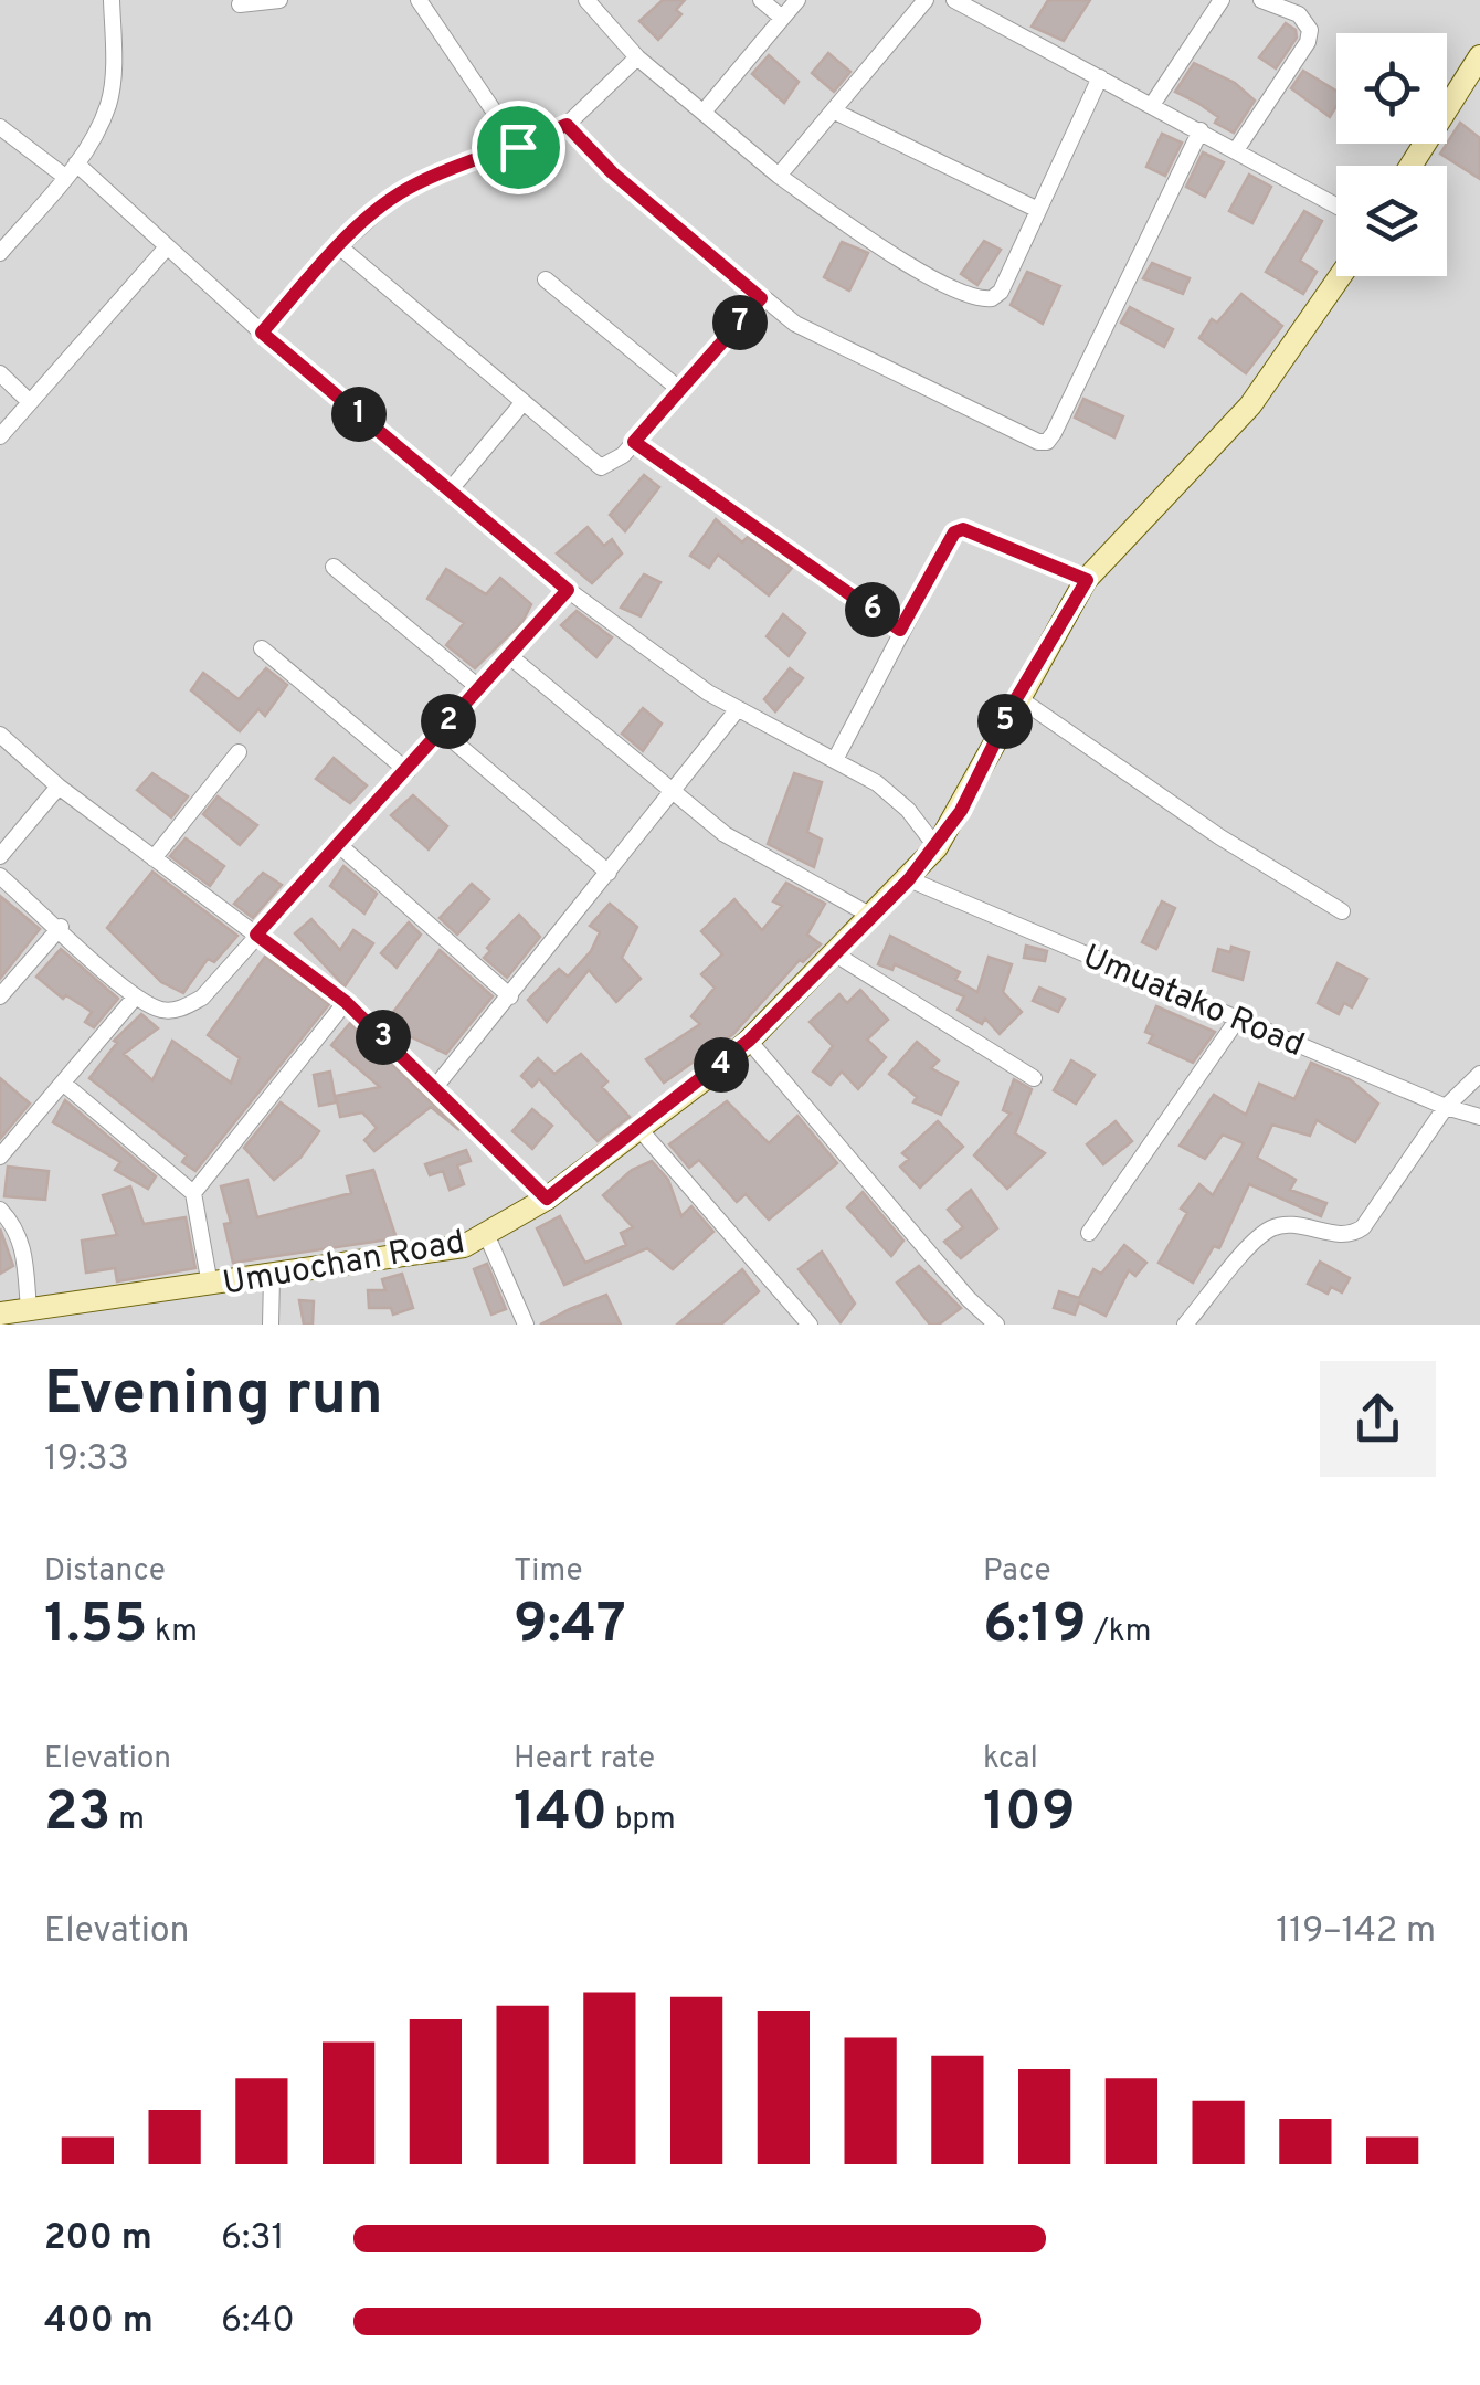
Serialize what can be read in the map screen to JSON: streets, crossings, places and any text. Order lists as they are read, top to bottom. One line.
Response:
{"streets":{"street":["Umuatako Road","Umuochan Road"]},"crossings":[["Umuatako Road","Umuochan Road"]],"page":{"pins":["7","1","6","2","5","3","4"],"heading":["Evening run","19:33"],"stats":[["Distance","1.55 km"],["Time","9:47"],["Pace","6:19 /km"],["Elevation","23 m"],["Heart rate","140 bpm"],["kcal","109"]],"chart":["Elevation","119–142 m"],"list":[{"name":"200 m","note":"6:31"},{"name":"400 m","note":"6:40"}]}}
